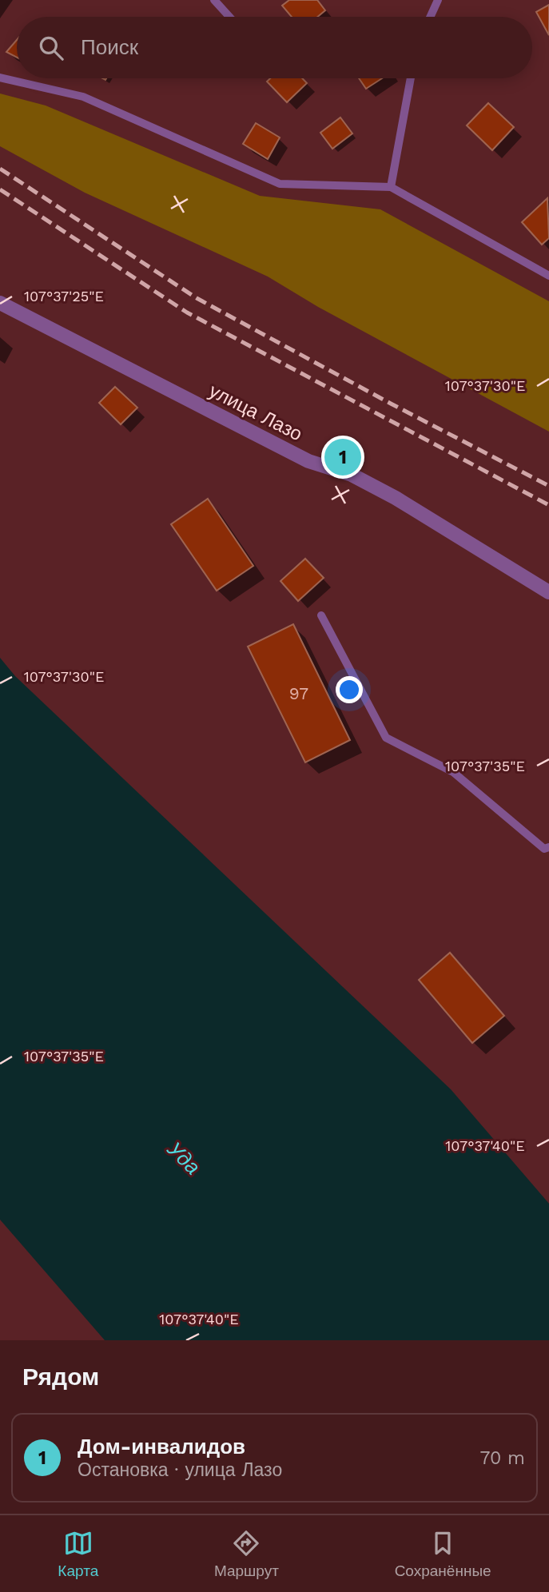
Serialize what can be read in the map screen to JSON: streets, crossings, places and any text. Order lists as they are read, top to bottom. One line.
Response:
{"streets":{"street":["улица Лазо"]},"water":["Уда"],"house_numbers":["97"],"page":{"search":"Поиск","pins":"1","heading":"Рядом","list":[{"mark":"1","name":"Дом-инвалидов","note":"Остановка · улица Лазо","value":"70 m"}],"nav":["Карта","Маршрут","Сохранённые"]},"coordinates":["107°37'25\"E","107°37'30\"E","107°37'35\"E","107°37'40\"E"]}
